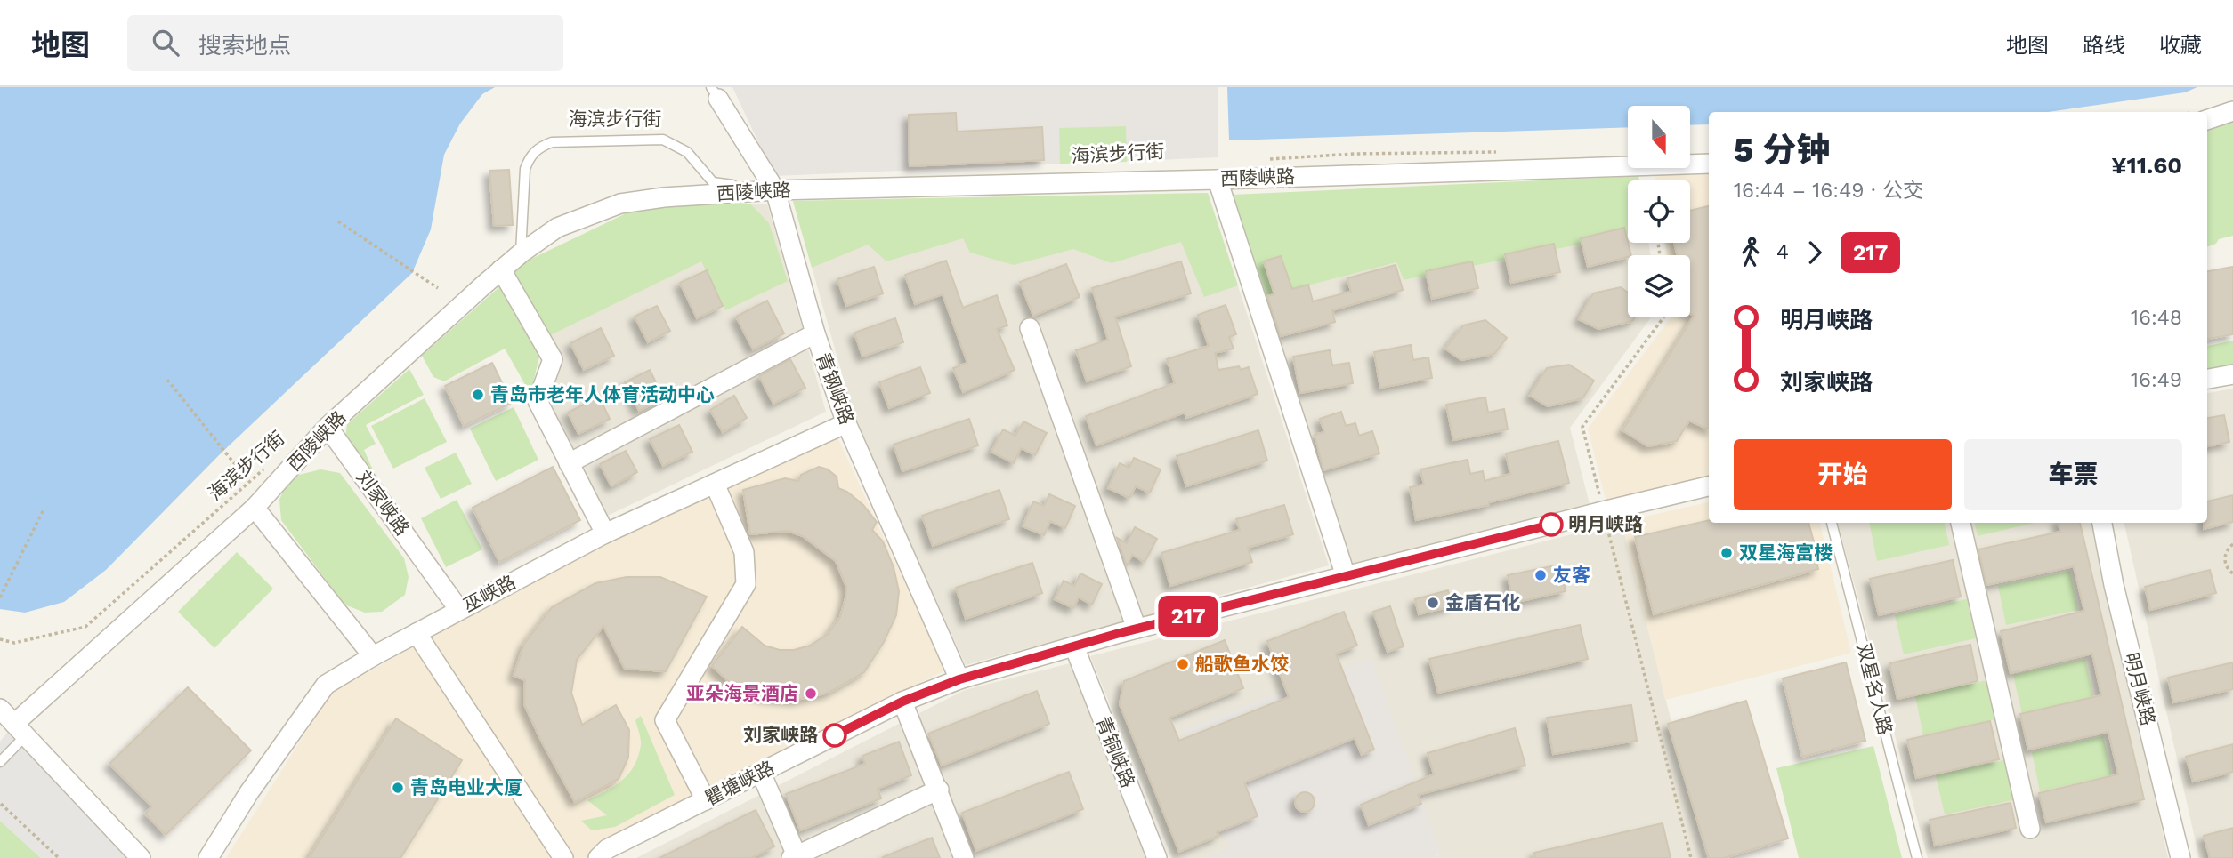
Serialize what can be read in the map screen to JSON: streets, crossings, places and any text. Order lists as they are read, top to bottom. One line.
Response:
{"streets":{"street":["西陵峡路","青钢峡路","刘家峡路","巫峡路","明月峡路","青铜峡路","瞿塘峡路"],"lane":["双星名人路"],"path":["海滨步行街"]},"crossings":[["西陵峡路","青钢峡路"],["西陵峡路","刘家峡路"],["青钢峡路","巫峡路"],["青钢峡路","瞿塘峡路"],["刘家峡路","巫峡路"],["青铜峡路","瞿塘峡路"]],"places":["青岛市老年人体育活动中心","明月峡路","双星海富楼","友客","金盾石化","船歌鱼水饺","亚朵海景酒店","刘家峡路","青岛电业大厦"],"lines":["bus line 217"],"north":"bottom","page":{"header":"地图","search":"搜索地点","nav":["地图","路线","收藏"],"on_map":"217","heading":["5 分钟","16:44 – 16:49 · 公交","¥11.60"],"legs":["4","217"],"list":[{"name":"明月峡路","value":"16:48"},{"name":"刘家峡路","value":"16:49"}],"buttons":["开始","车票"]}}
